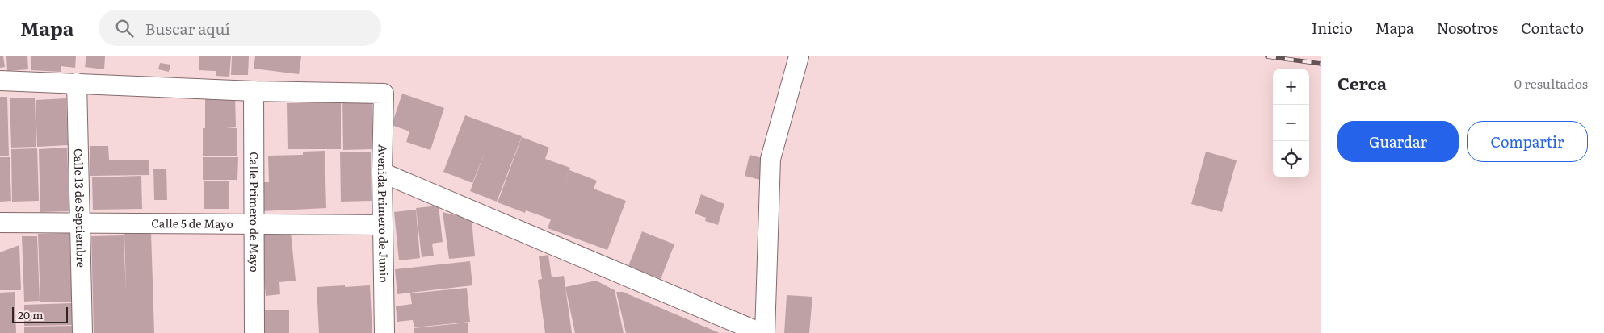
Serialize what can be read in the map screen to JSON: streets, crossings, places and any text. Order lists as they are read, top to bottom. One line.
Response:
{"streets":{"street":["Calle 13 de Septiembre","Calle Primero de Mayo","Avenida Primero de Junio","Calle 5 de Mayo"]},"crossings":[["Calle 13 de Septiembre","Calle 5 de Mayo"],["Calle Primero de Mayo","Avenida Primero de Junio"],["Calle Primero de Mayo","Calle 5 de Mayo"],["Avenida Primero de Junio","Calle 5 de Mayo"]],"scale_bar":"20 m","page":{"header":"Mapa","search":"Buscar aquí","nav":["Inicio","Mapa","Nosotros","Contacto"],"heading":["Cerca","0 resultados"],"map_buttons":["+","−"],"buttons":["Guardar","Compartir"],"scale":"20 m"}}
